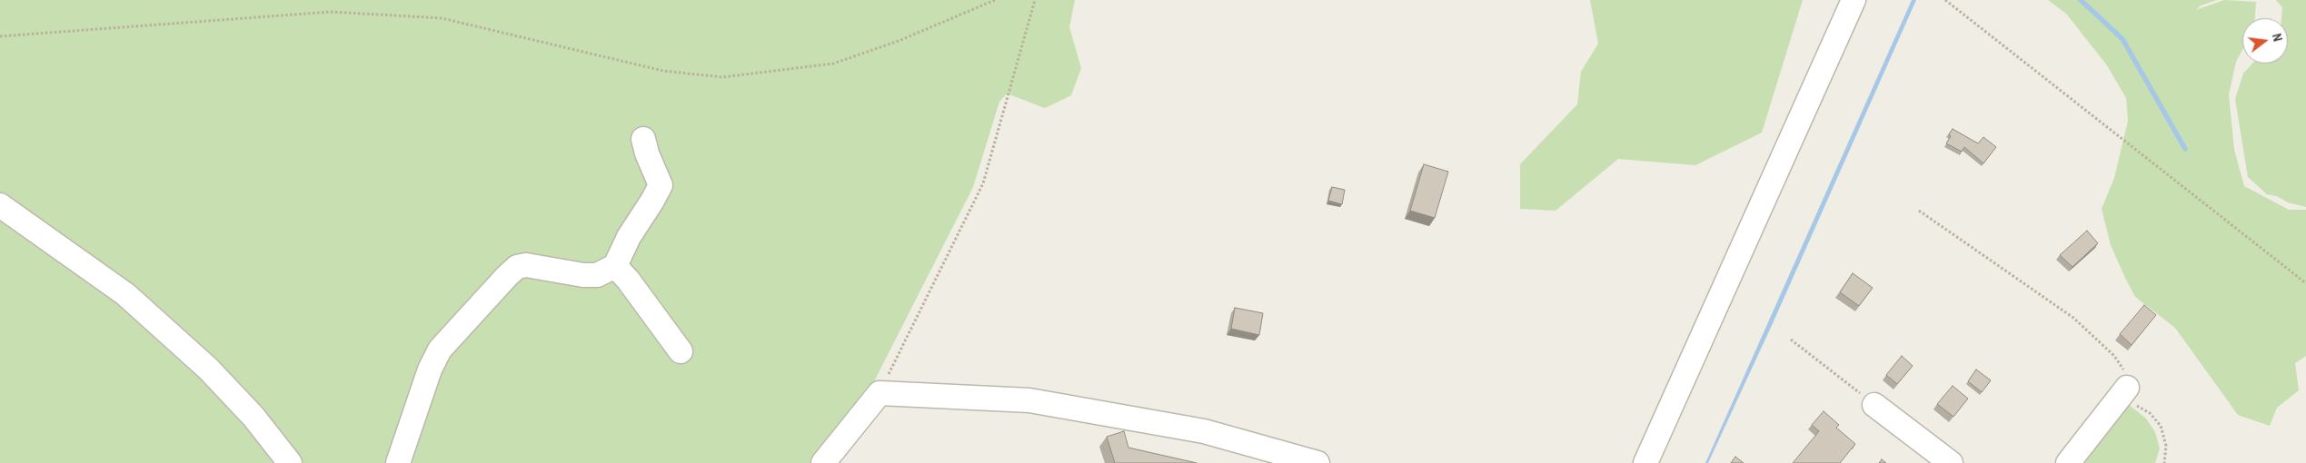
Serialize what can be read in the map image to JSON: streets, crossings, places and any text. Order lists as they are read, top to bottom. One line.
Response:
{"north":"right"}
